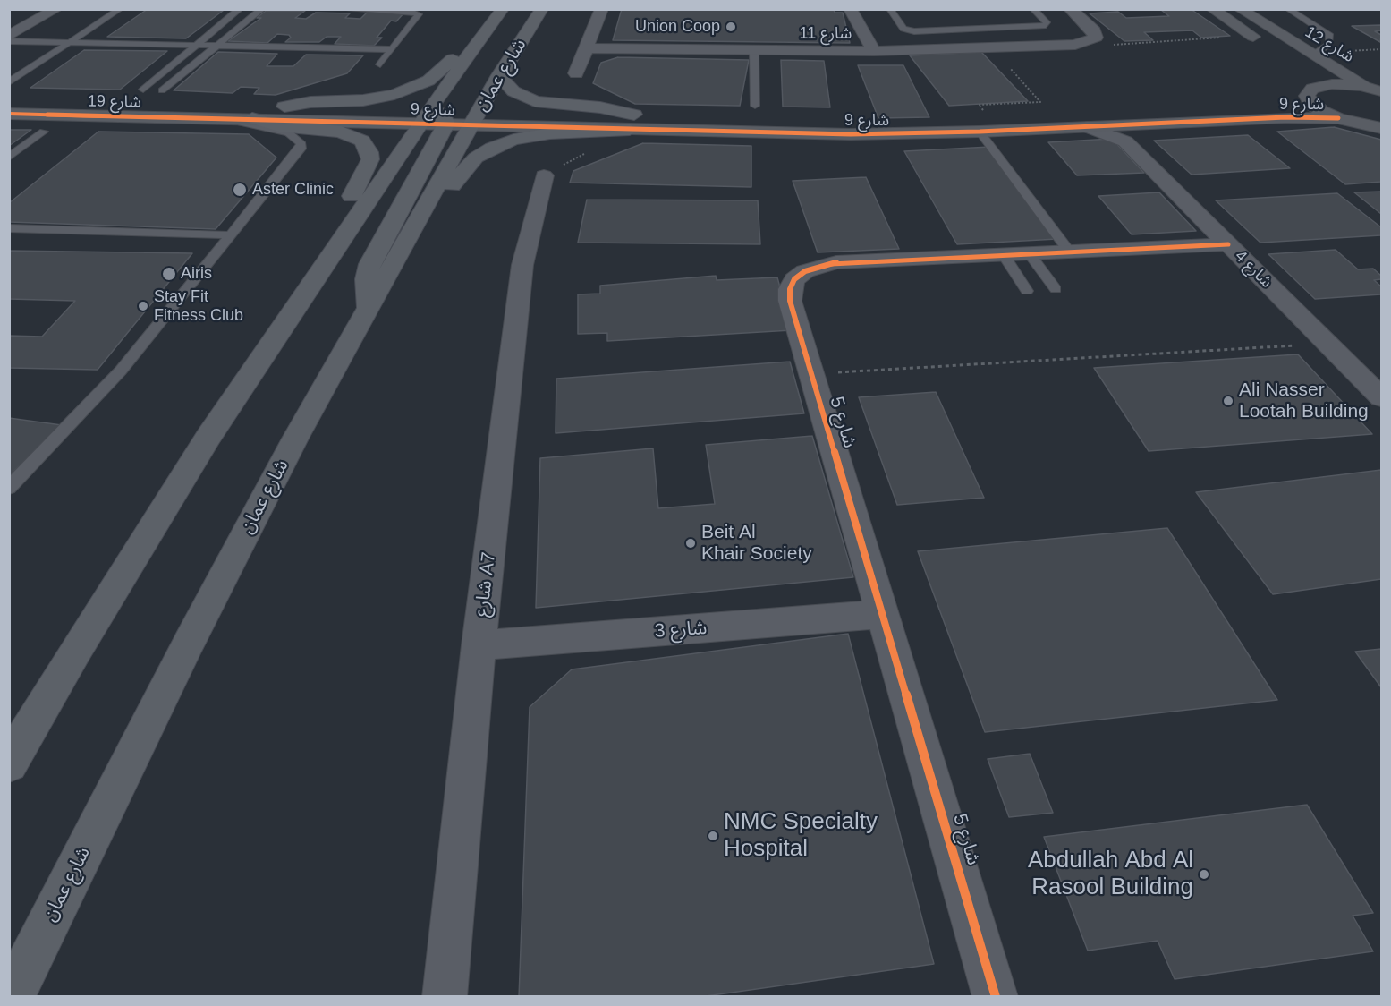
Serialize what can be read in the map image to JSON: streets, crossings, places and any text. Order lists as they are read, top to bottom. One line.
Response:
{"streets":{"main road":["شارع عمان"],"street":["شارع 11","شارع 12","شارع 19","شارع 9","شارع 4","شارع 5","شارع A7","شارع 3"]},"crossings":[["شارع 12","شارع 9"],["شارع عمان","شارع 9"],["شارع 19","شارع 9"],["شارع 9","شارع 4"],["شارع 4","شارع 5"],["شارع 5","شارع 3"],["شارع A7","شارع 3"]],"places":["Union Coop","Aster Clinic","Airis","Stay Fit Fitness Club","Ali Nasser Lootah Building","Beit Al Khair Society","NMC Specialty Hospital","Abdullah Abd Al Rasool Building"]}
